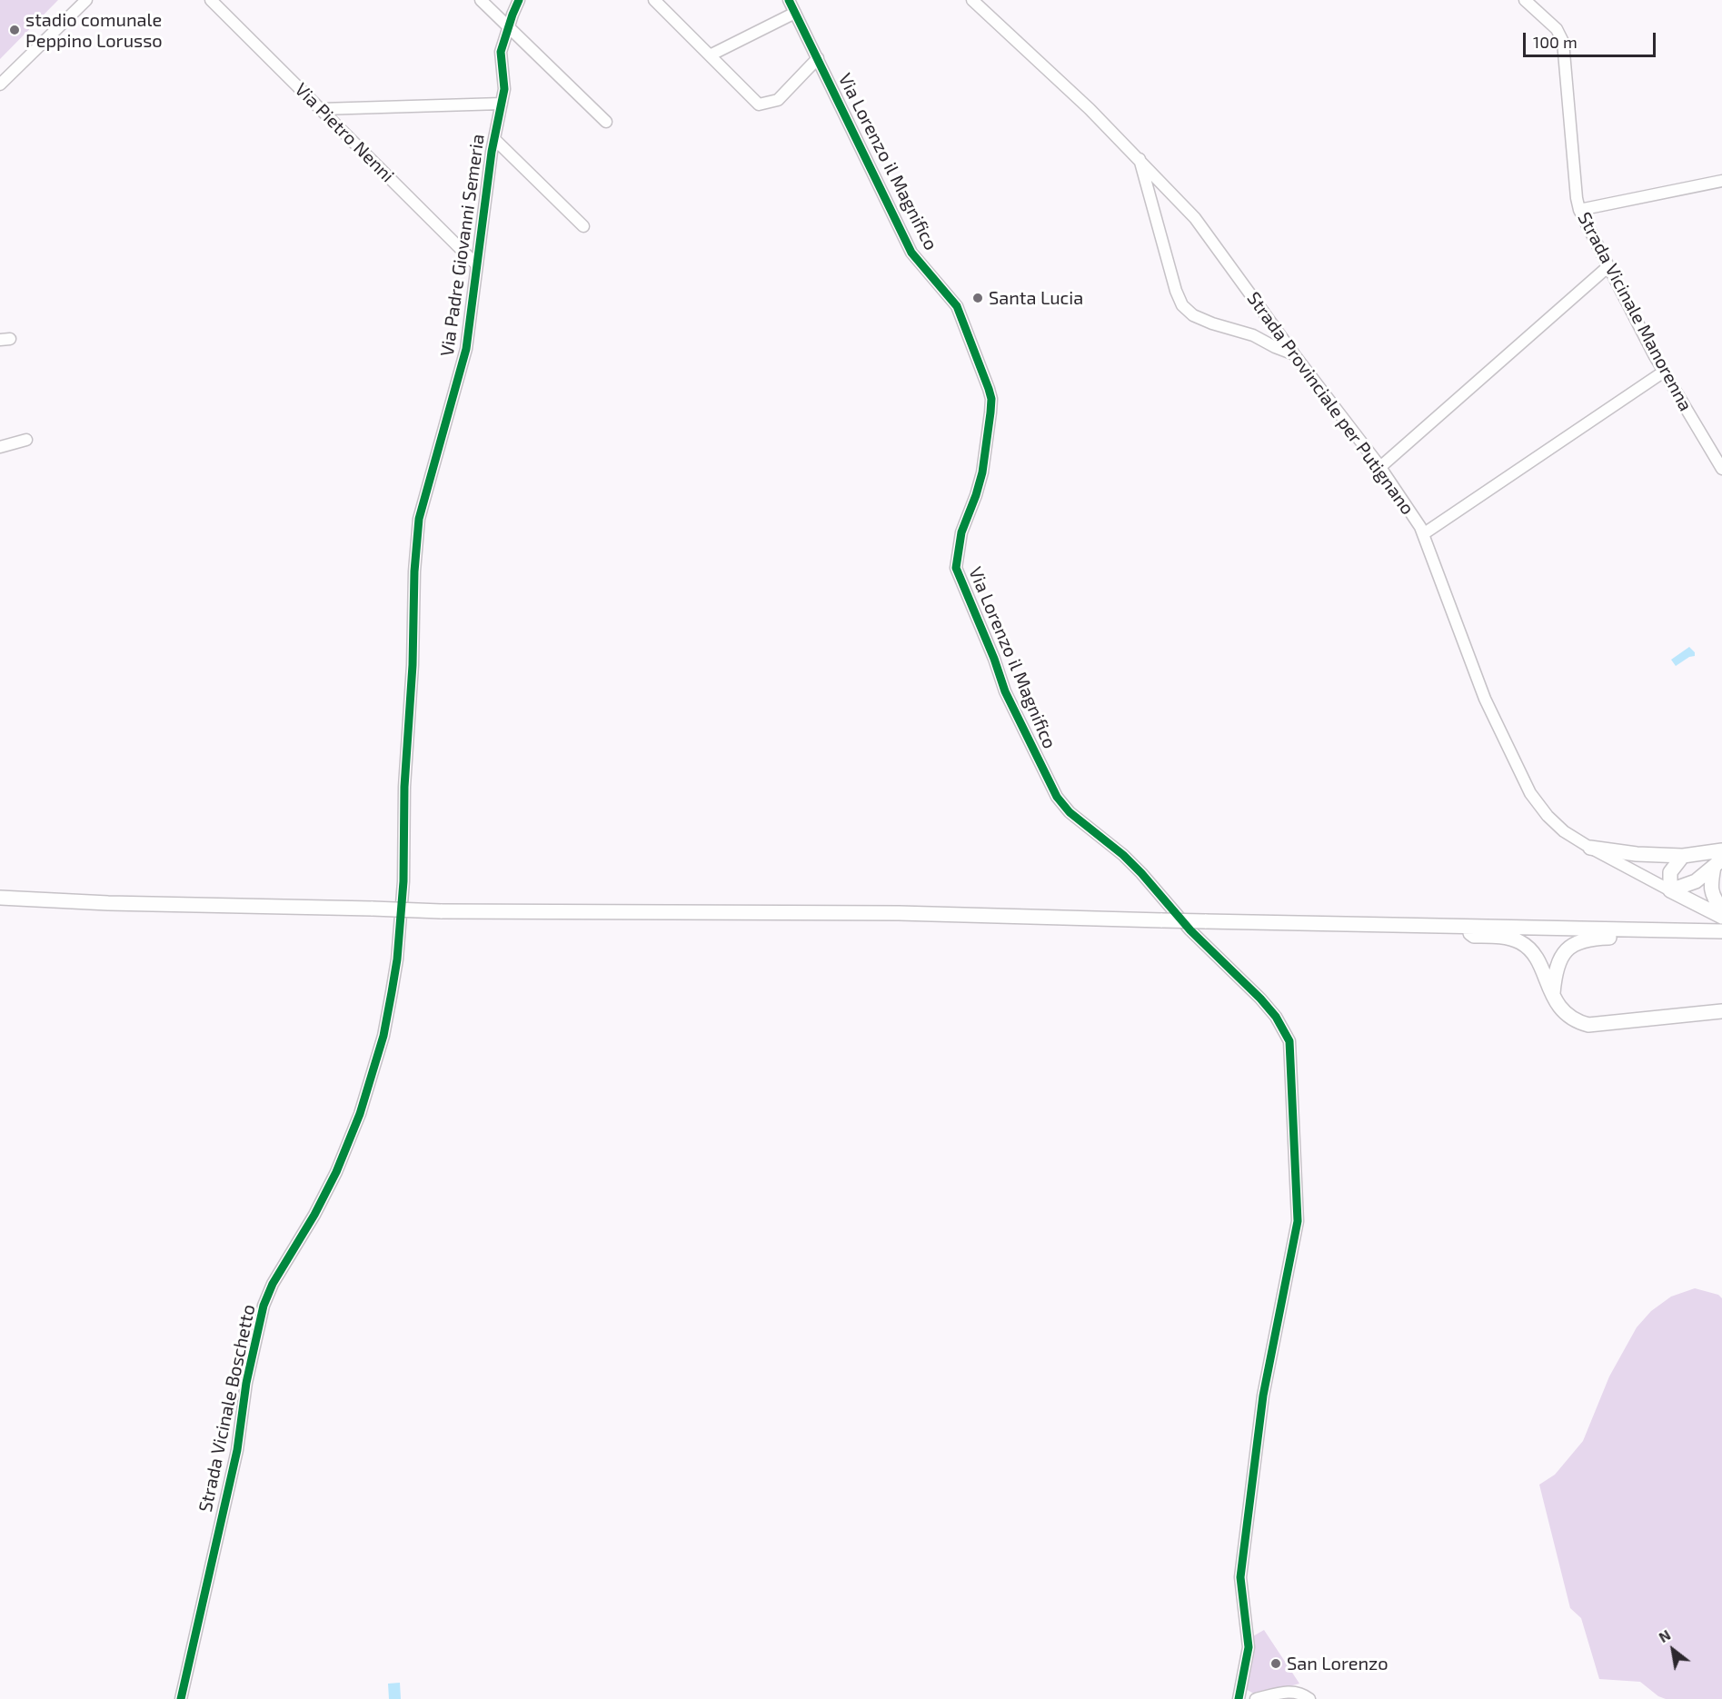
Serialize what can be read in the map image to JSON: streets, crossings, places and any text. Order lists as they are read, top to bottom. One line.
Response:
{"streets":{"main road":["Strada Provinciale per Putignano"],"street":["Via Pietro Nenni","Via Lorenzo il Magnifico","Via Padre Giovanni Semeria","Strada Vicinale Manorenna","Strada Vicinale Boschetto"]},"crossings":[["Via Pietro Nenni","Via Padre Giovanni Semeria"],["Via Padre Giovanni Semeria","Strada Vicinale Boschetto"]],"places":["stadio comunale Peppino Lorusso","Santa Lucia","San Lorenzo"],"scale_bar":"100 m","north":"top left"}
